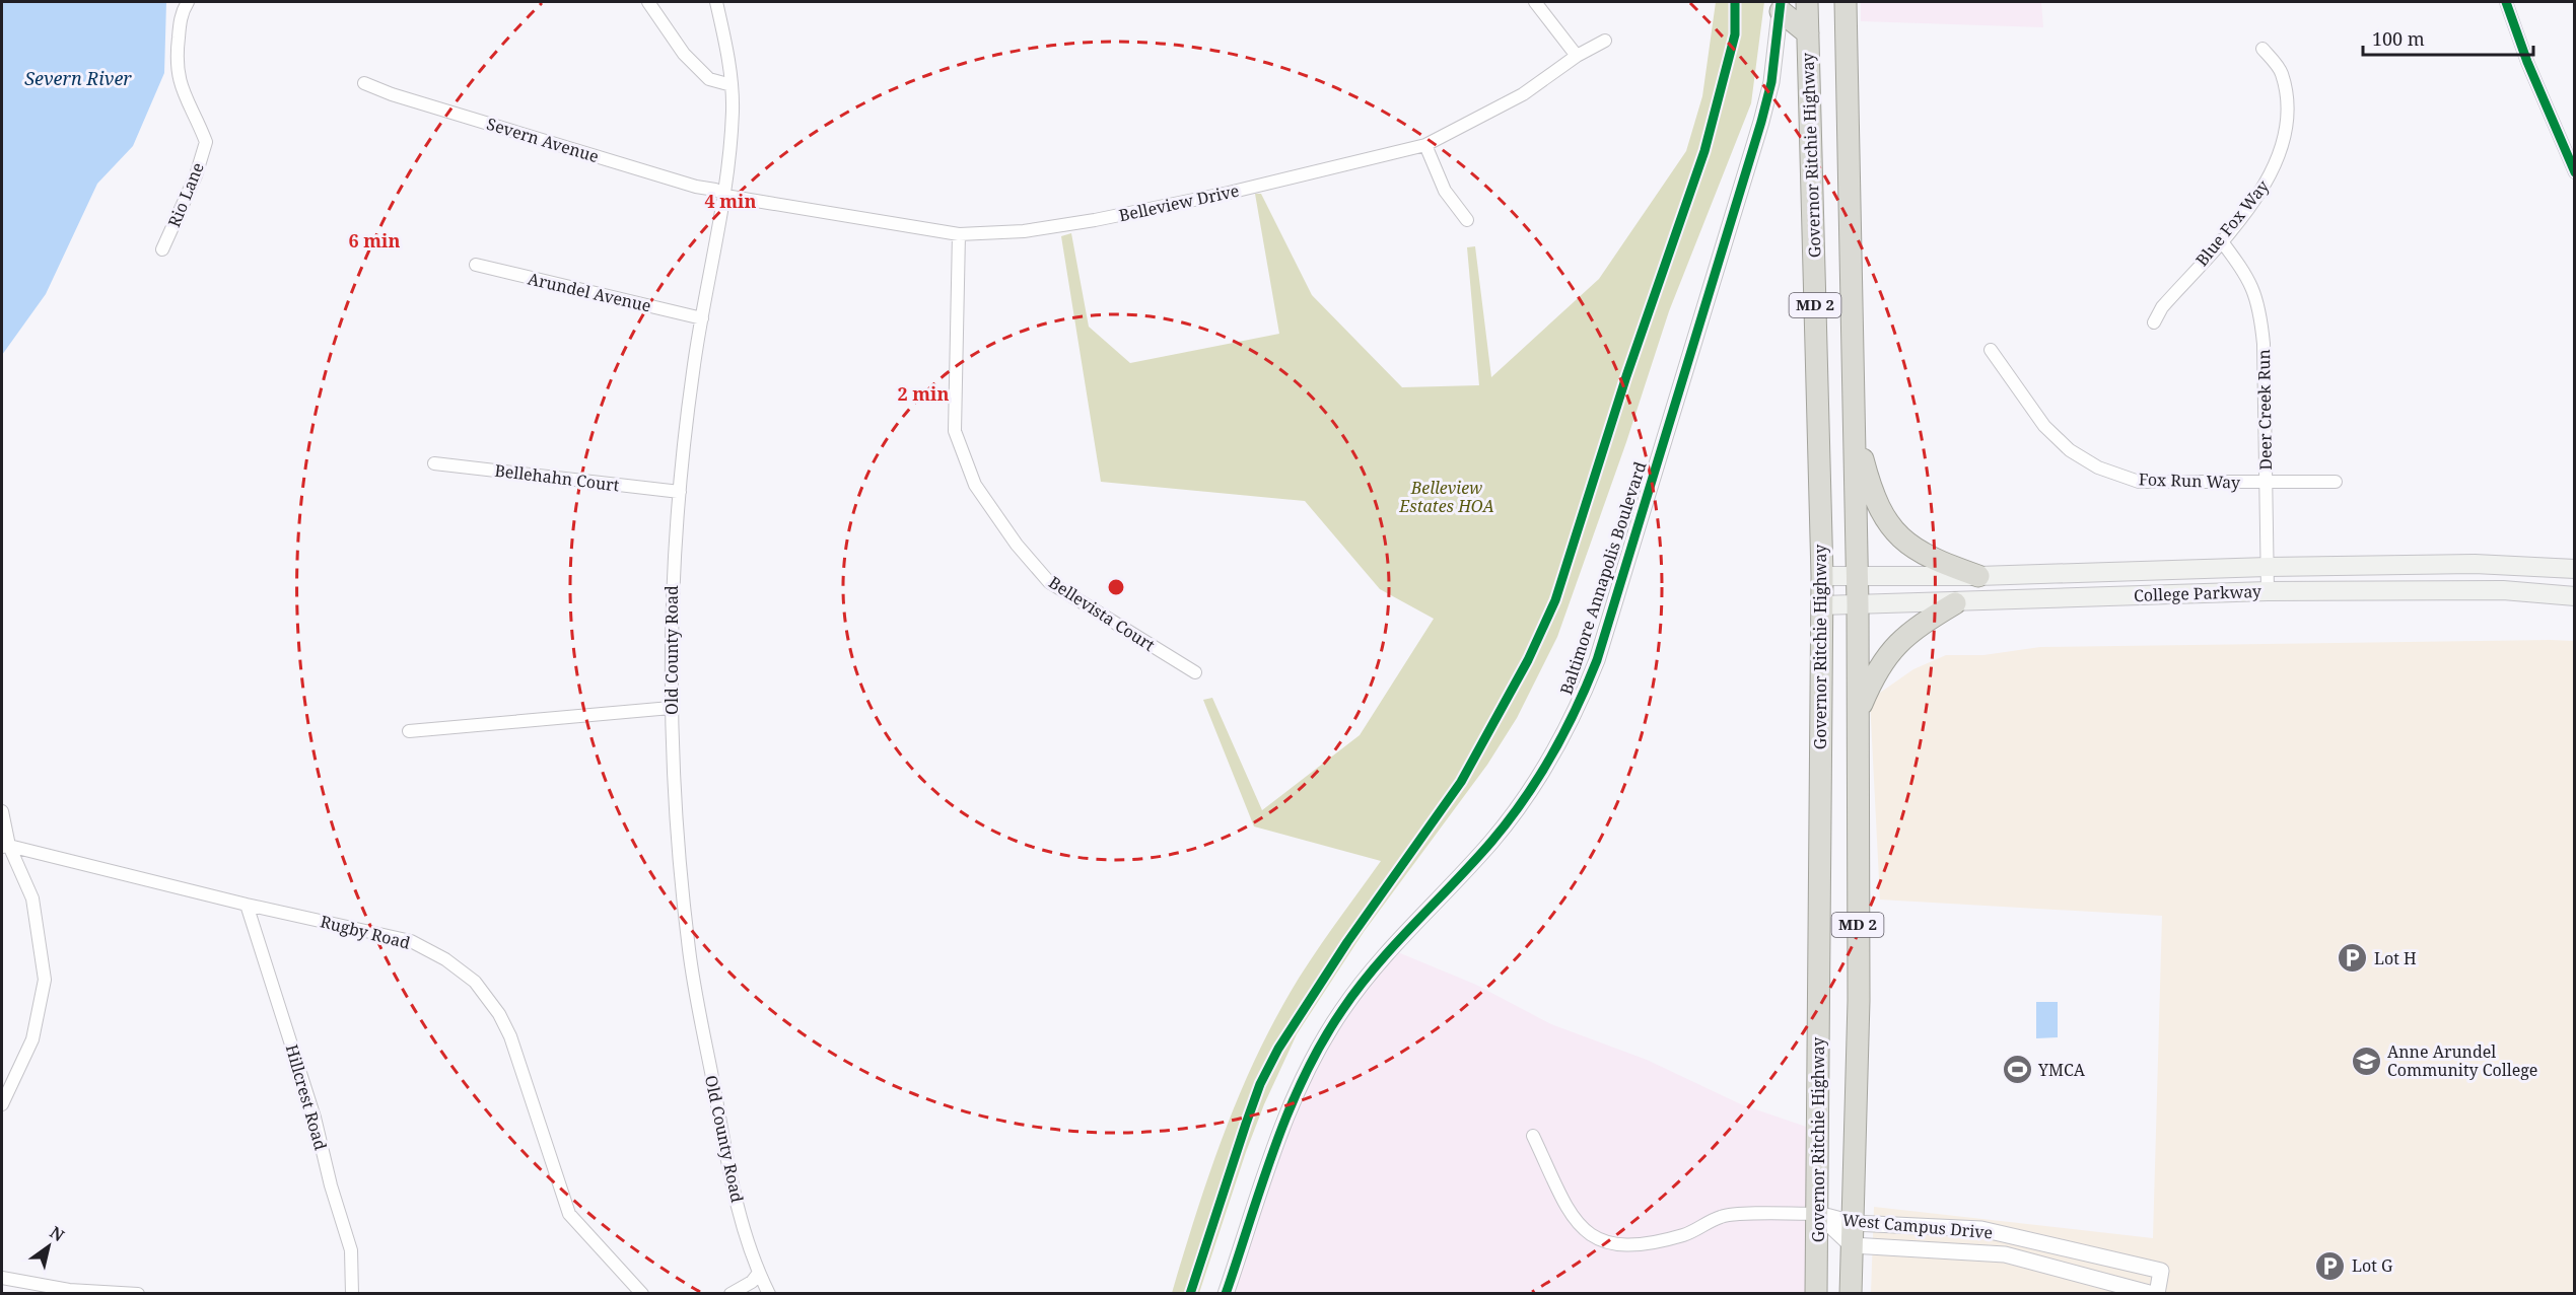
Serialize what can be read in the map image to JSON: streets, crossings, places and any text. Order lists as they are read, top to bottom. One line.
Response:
{"streets":{"highway":["Governor Ritchie Highway","MD 2"],"main road":["College Parkway"],"street":["Severn Avenue","Rio Lane","Belleview Drive","Blue Fox Way","Arundel Avenue","Deer Creek Run","Bellehahn Court","Fox Run Way","Baltimore Annapolis Boulevard","Bellevista Court","Old County Road","Rugby Road","Hillcrest Road","West Campus Drive"]},"crossings":[["Severn Avenue","Belleview Drive"],["Severn Avenue","Old County Road"],["Governor Ritchie Highway","College Parkway"],["Governor Ritchie Highway","West Campus Drive"],["Belleview Drive","Bellevista Court"],["Belleview Drive","Old County Road"],["Blue Fox Way","Deer Creek Run"],["Arundel Avenue","Old County Road"],["Deer Creek Run","Fox Run Way"],["Deer Creek Run","College Parkway"],["Bellehahn Court","Old County Road"],["Rugby Road","Hillcrest Road"]],"water":["Severn River"],"parks":["Belleview Estates HOA"],"places":{"parking":["Lot H","Lot G"],"school or university":["Anne Arundel Community College"],"sports":["YMCA"]},"scale_bar":"100 m","north":"top right","rings":["4 min","6 min","2 min"]}
